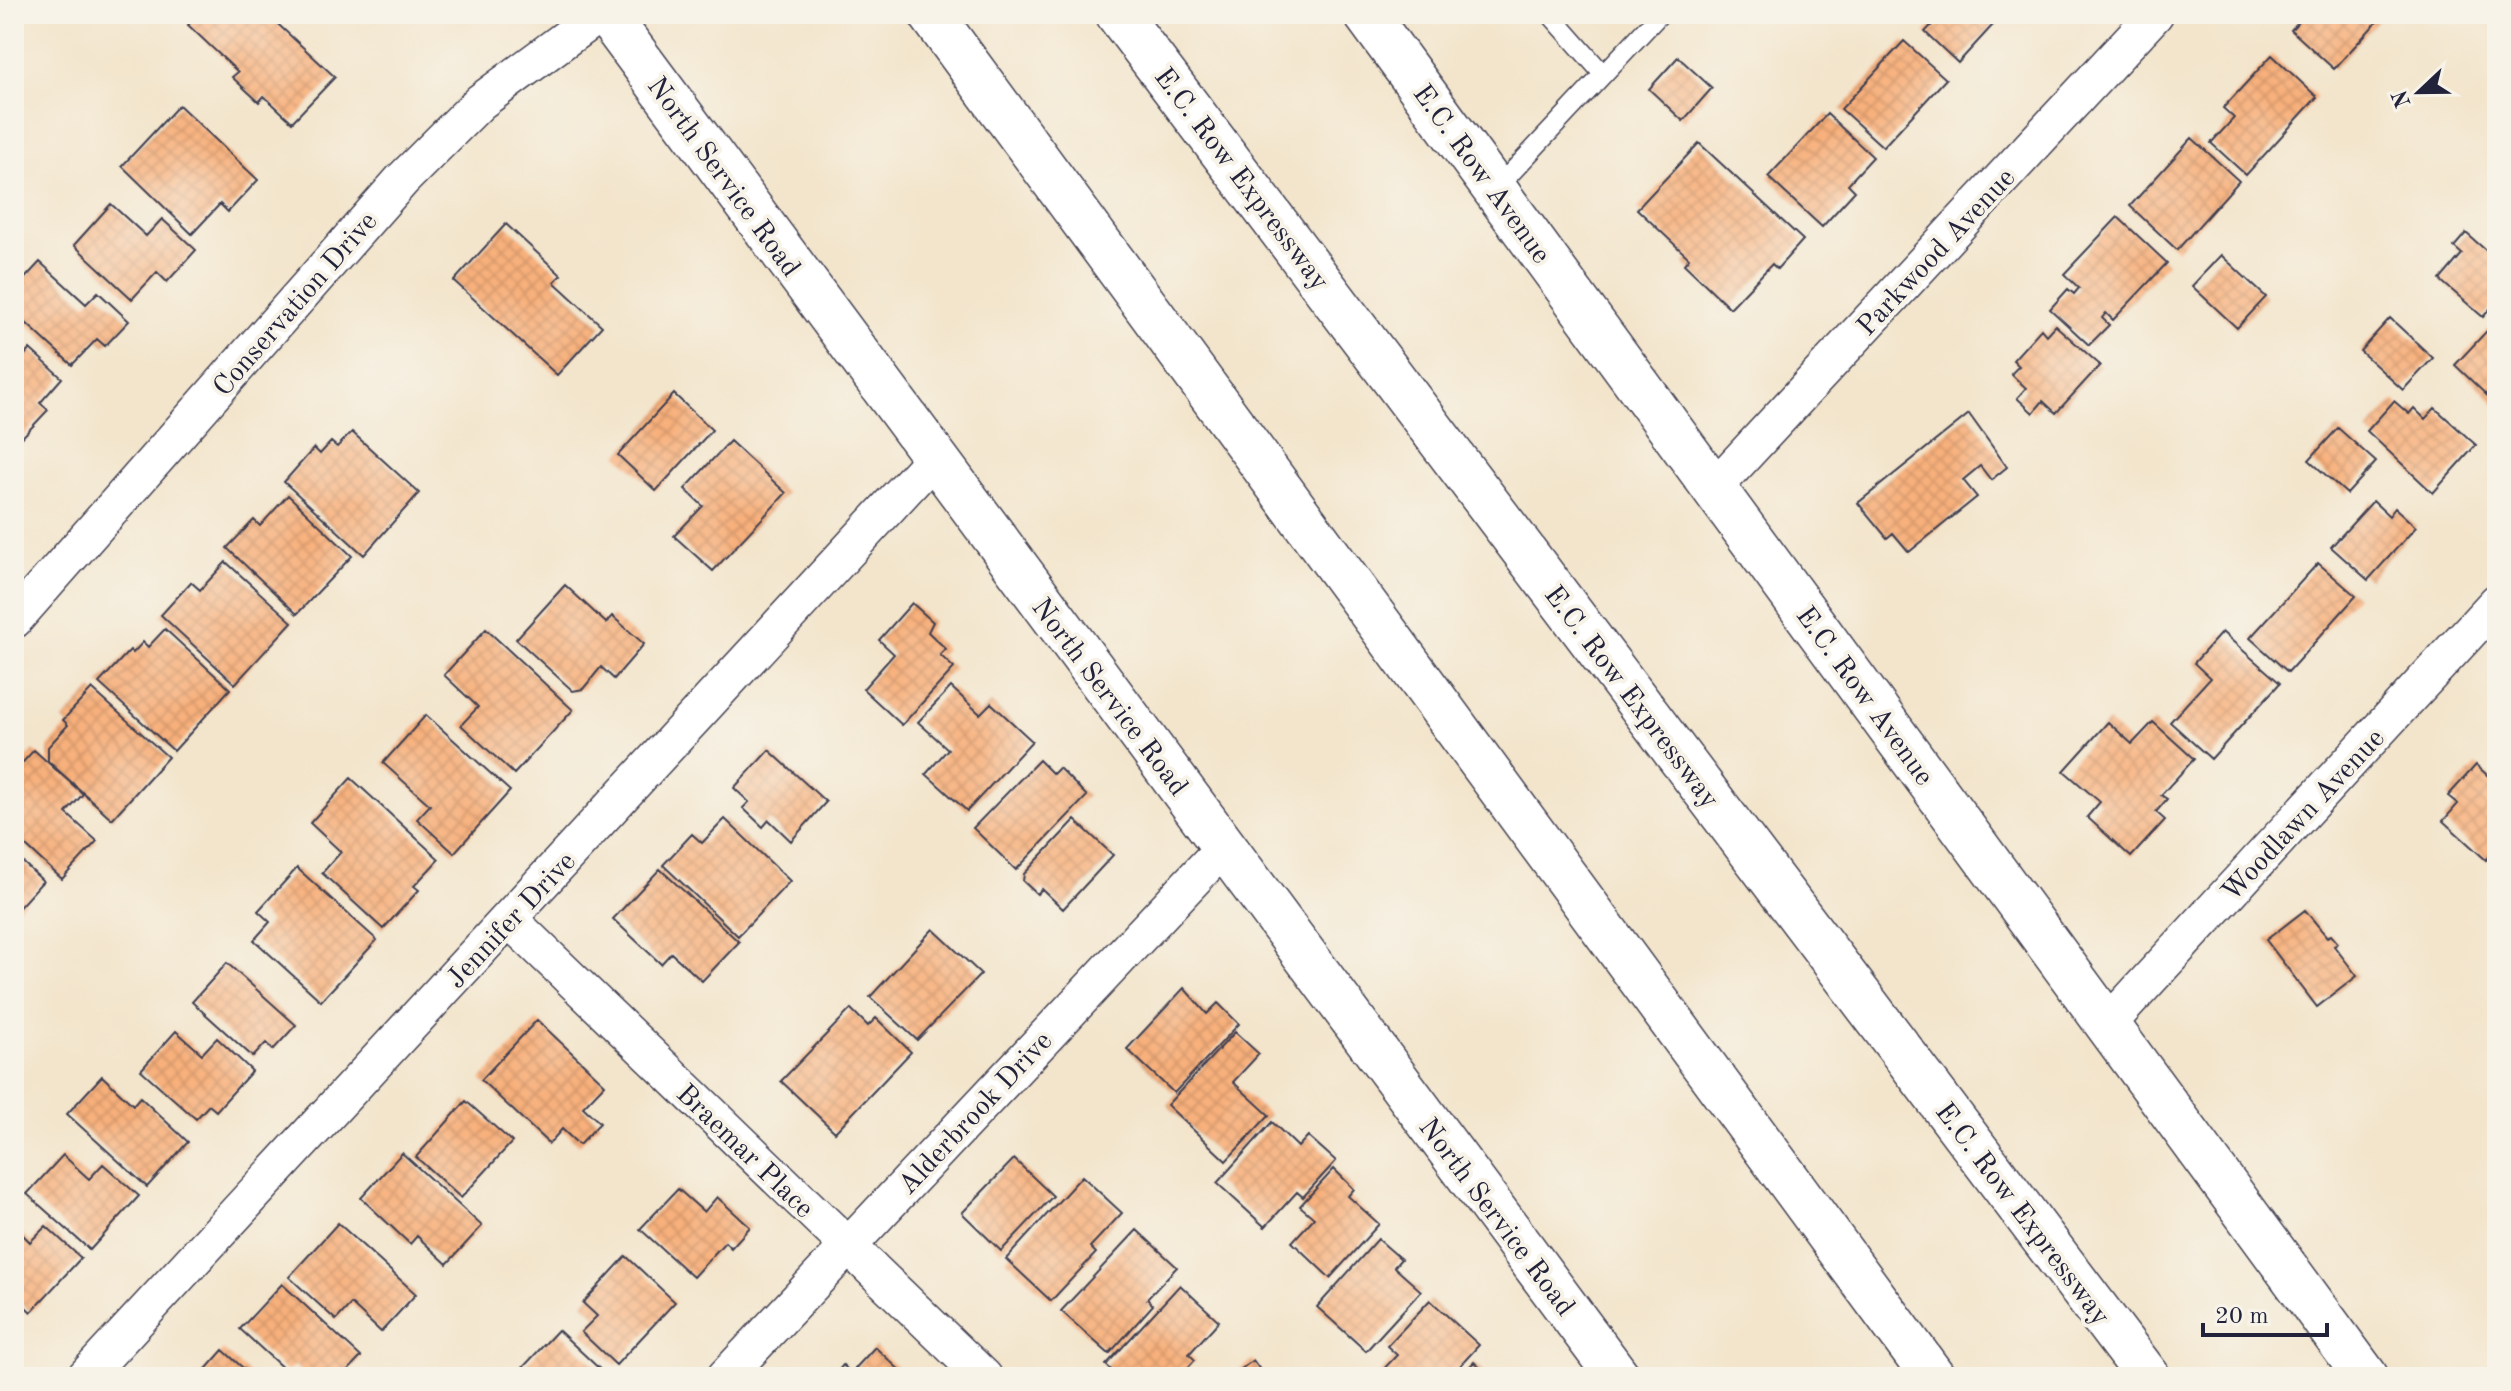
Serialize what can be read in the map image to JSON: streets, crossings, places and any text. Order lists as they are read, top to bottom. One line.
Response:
{"streets":{"main road":["E.C. Row Avenue","North Service Road","E.C. Row Expressway"],"street":["Parkwood Avenue","Conservation Drive","Woodlawn Avenue","Jennifer Drive","Alderbrook Drive","Braemar Place"]},"crossings":[["E.C. Row Avenue","Parkwood Avenue"],["E.C. Row Avenue","Woodlawn Avenue"],["North Service Road","Jennifer Drive"],["North Service Road","Alderbrook Drive"],["Jennifer Drive","Braemar Place"],["Alderbrook Drive","Braemar Place"]],"scale_bar":"20 m","north":"left"}
